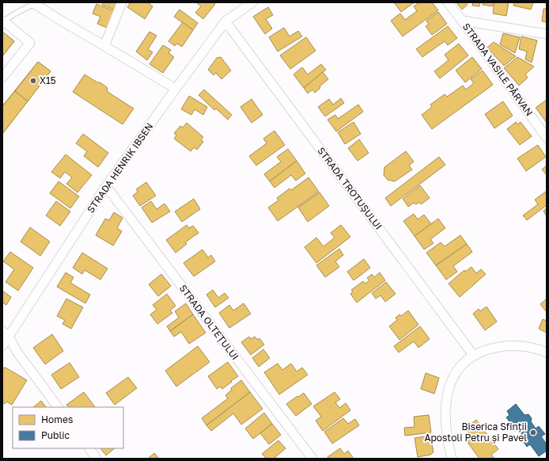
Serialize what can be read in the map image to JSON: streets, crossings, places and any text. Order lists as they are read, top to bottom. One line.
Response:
{"streets":{"street":["STRADA VASILE PÂRVAN","STRADA HENRIK IBSEN","STRADA TROTUȘULUI","STRADA OLTEȚULUI"]},"crossings":[["STRADA HENRIK IBSEN","STRADA TROTUȘULUI"],["STRADA HENRIK IBSEN","STRADA OLTEȚULUI"]],"places":["X15","Biserica Sfinții Apostoli Petru și Pavel"],"legend":["Homes","Public"]}
